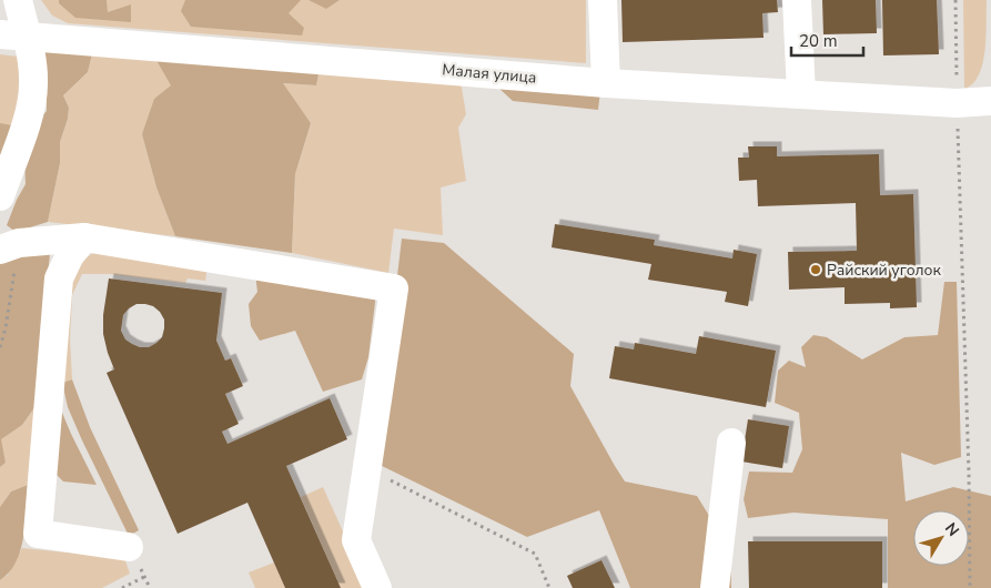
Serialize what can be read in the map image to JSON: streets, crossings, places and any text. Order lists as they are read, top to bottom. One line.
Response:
{"streets":{"street":["Малая улица"]},"places":["Райский уголок"],"scale_bar":"20 m","north":"top right"}
